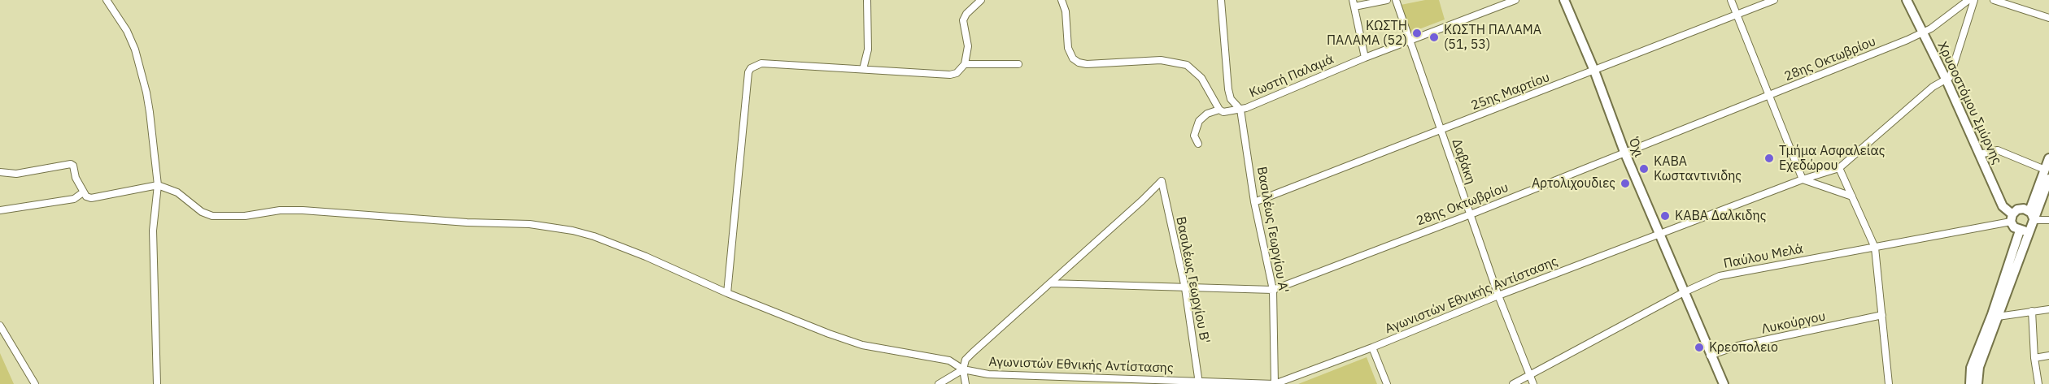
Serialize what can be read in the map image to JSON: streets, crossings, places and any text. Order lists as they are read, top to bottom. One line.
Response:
{"streets":{"street":["28ης Οκτωβρίου","Κωστή Παλαμά","25ης Μαρτίου","Χρυσοστόμου Σμύρνης","Όχι","Δαβάκη","Βασιλέως Γεωργίου Α'","Παύλου Μελά","Βασιλέως Γεωργίου Β'","Αγωνιστών Εθνικής Αντίστασης","Λυκούργου"]},"crossings":[["28ης Οκτωβρίου","Χρυσοστόμου Σμύρνης"],["28ης Οκτωβρίου","Όχι"],["28ης Οκτωβρίου","Δαβάκη"],["28ης Οκτωβρίου","Βασιλέως Γεωργίου Α'"],["28ης Οκτωβρίου","Βασιλέως Γεωργίου Β'"],["Κωστή Παλαμά","Δαβάκη"],["Κωστή Παλαμά","Βασιλέως Γεωργίου Α'"],["25ης Μαρτίου","Όχι"],["25ης Μαρτίου","Δαβάκη"],["25ης Μαρτίου","Βασιλέως Γεωργίου Α'"],["Χρυσοστόμου Σμύρνης","Παύλου Μελά"],["Χρυσοστόμου Σμύρνης","Αγωνιστών Εθνικής Αντίστασης"],["Όχι","Παύλου Μελά"],["Όχι","Αγωνιστών Εθνικής Αντίστασης"],["Όχι","Λυκούργου"],["Δαβάκη","Παύλου Μελά"],["Δαβάκη","Αγωνιστών Εθνικής Αντίστασης"],["Βασιλέως Γεωργίου Α'","Αγωνιστών Εθνικής Αντίστασης"],["Βασιλέως Γεωργίου Β'","Αγωνιστών Εθνικής Αντίστασης"]],"places":["ΚΩΣΤΗ ΠΑΛΑΜΑ (52)","ΚΩΣΤΗ ΠΑΛΑΜΑ (51, 53)","Τμήμα Ασφαλείας Εχεδώρου","ΚΑΒΑ Κωσταντινιδης","Αρτολιχουδιες","ΚΑΒΑ Δαλκιδης","Κρεοπολειο"]}
